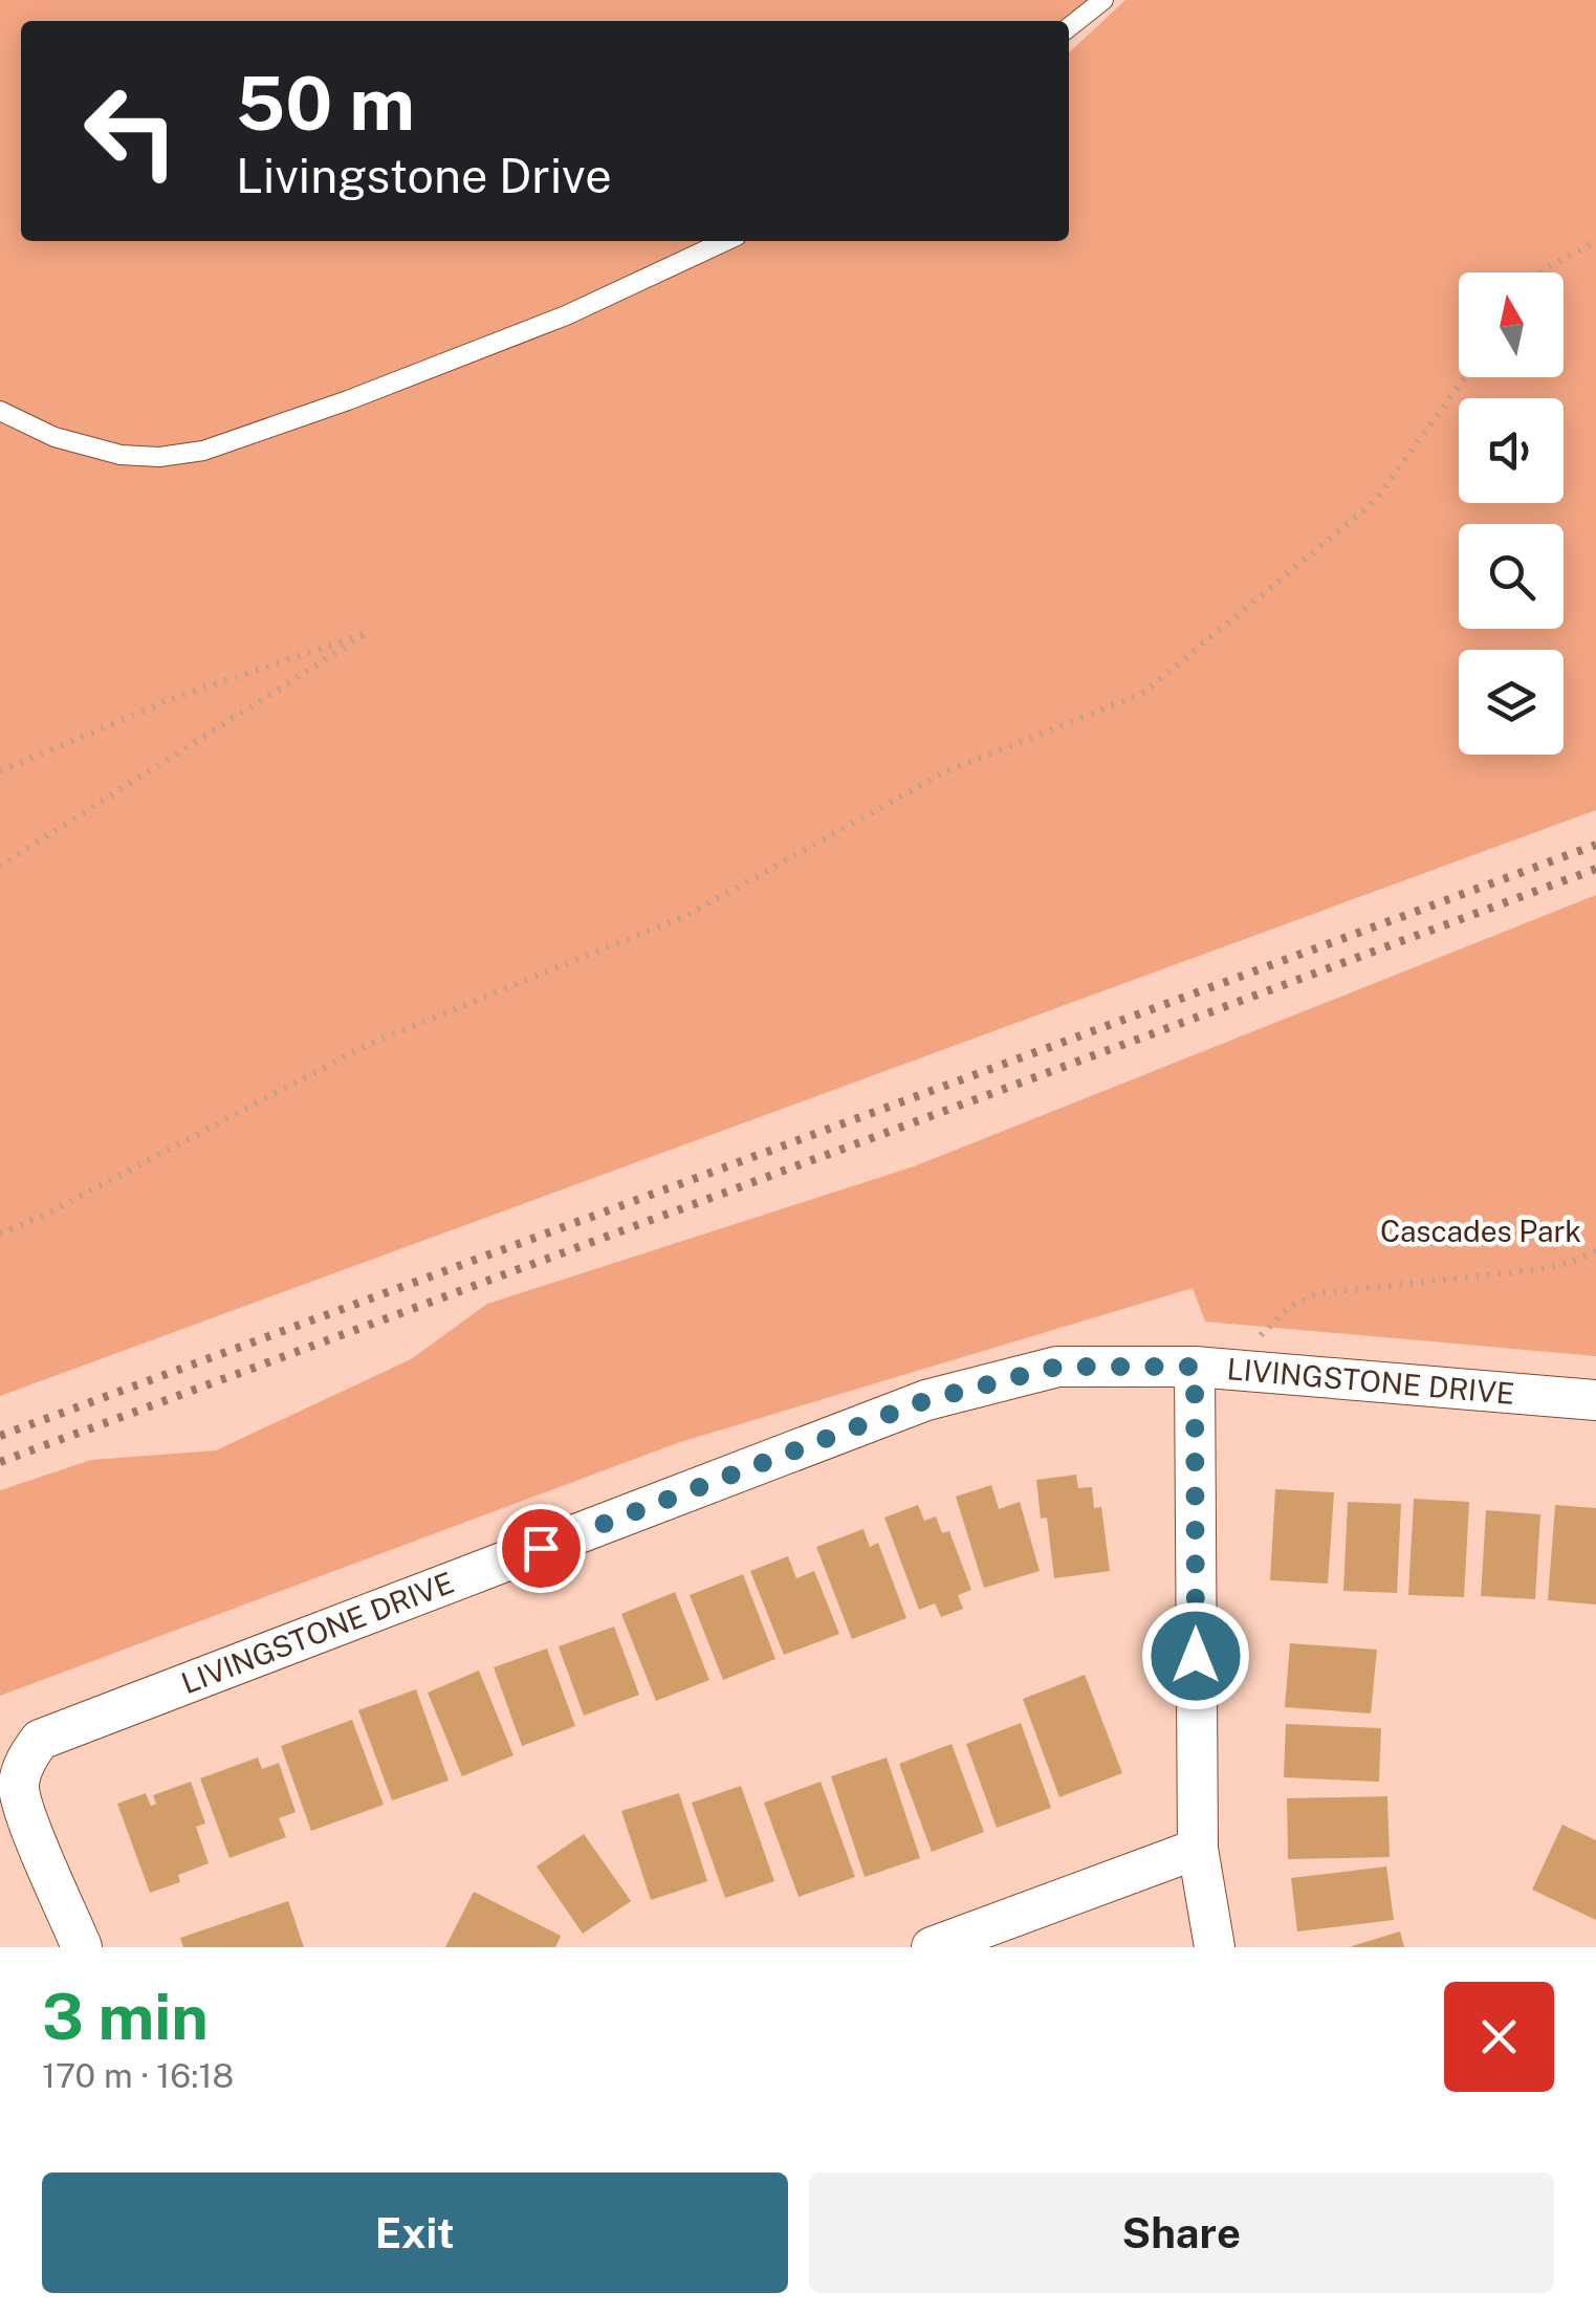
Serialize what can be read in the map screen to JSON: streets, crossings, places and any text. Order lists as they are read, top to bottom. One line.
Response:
{"streets":{"street":["LIVINGSTONE DRIVE"]},"parks":["Cascades Park"],"north":"top","page":{"turn":["50 m","Livingstone Drive"],"heading":["3 min","170 m · 16:18"],"buttons":["Exit","Share"]}}
